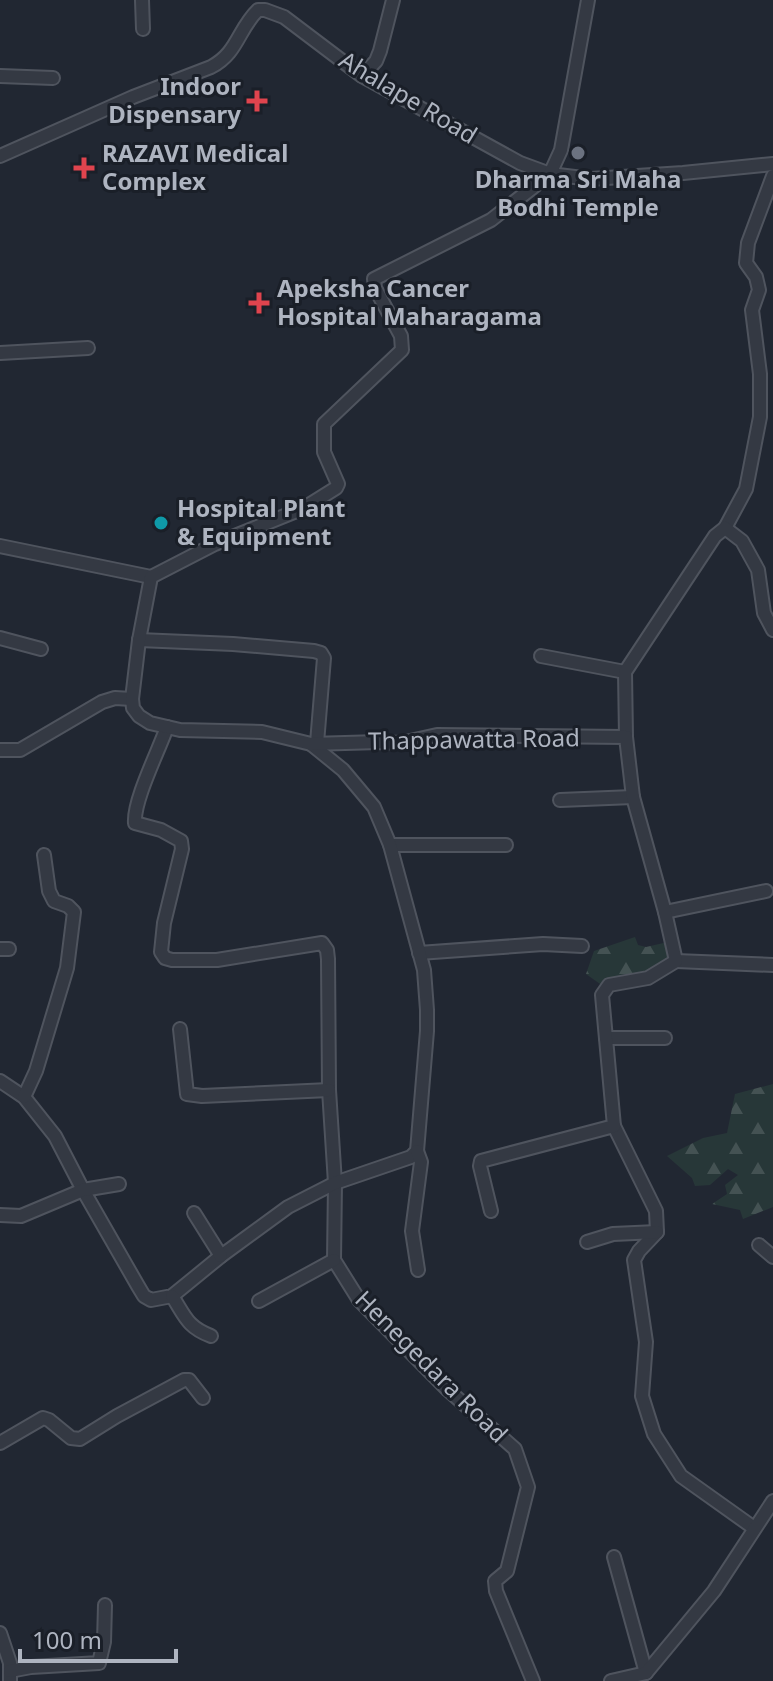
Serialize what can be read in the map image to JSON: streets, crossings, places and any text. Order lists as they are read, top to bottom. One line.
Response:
{"streets":{"street":["Ahalape Road","Thappawatta Road","Henegedara Road"]},"places":{"health":["Indoor Dispensary","RAZAVI Medical Complex","Apeksha Cancer Hospital Maharagama"],"other":["Dharma Sri Maha Bodhi Temple","Hospital Plant & Equipment"]},"scale_bar":"100 m"}
